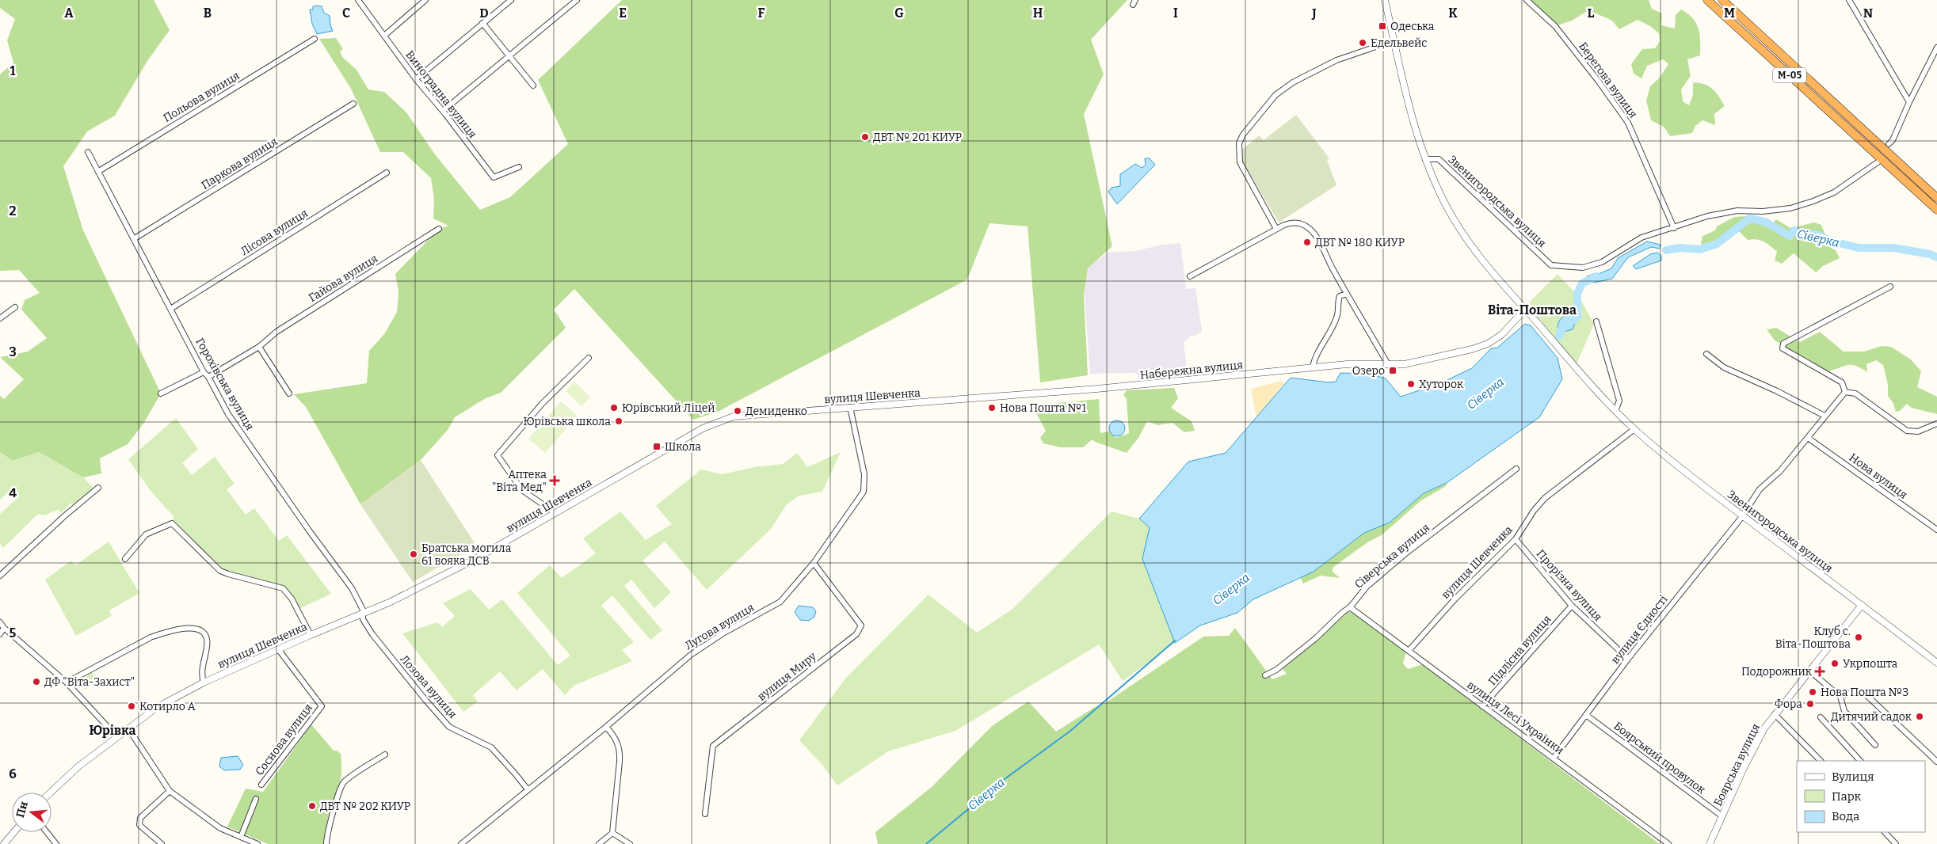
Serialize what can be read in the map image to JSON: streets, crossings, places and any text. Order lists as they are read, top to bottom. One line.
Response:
{"streets":{"highway":["М-05"],"street":["Берегова вулиця","Виноградна вулиця","Польова вулиця","Паркова вулиця","Звенигородська вулиця","Лісова вулиця","Гайова вулиця","Набережна вулиця","Горохівська вулиця","вулиця Шевченка","Нова вулиця","Сіверська вулиця","Прорізна вулиця","Лугова вулиця","вулиця Єдності","Підлісна вулиця","вулиця Миру","Лозова вулиця","вулиця Лесі Українки","Соснова вулиця","Боярський провулок","Боярська вулиця"]},"crossings":[["Берегова вулиця","Звенигородська вулиця"],["Польова вулиця","Горохівська вулиця"],["Паркова вулиця","Горохівська вулиця"],["Звенигородська вулиця","Набережна вулиця"],["Звенигородська вулиця","вулиця Шевченка"],["Звенигородська вулиця","вулиця Єдності"],["Звенигородська вулиця","Боярська вулиця"],["Лісова вулиця","Горохівська вулиця"],["Гайова вулиця","Горохівська вулиця"],["Набережна вулиця","вулиця Шевченка"],["Горохівська вулиця","вулиця Шевченка"],["Горохівська вулиця","Лозова вулиця"],["вулиця Шевченка","Прорізна вулиця"],["вулиця Шевченка","Лугова вулиця"],["вулиця Шевченка","Лозова вулиця"],["вулиця Шевченка","вулиця Лесі Українки"],["вулиця Шевченка","Соснова вулиця"],["Сіверська вулиця","вулиця Лесі Українки"],["Прорізна вулиця","вулиця Єдності"],["Прорізна вулиця","Підлісна вулиця"],["Лугова вулиця","вулиця Миру"],["Лугова вулиця","Лозова вулиця"],["вулиця Єдності","вулиця Лесі Українки"],["вулиця Єдності","Боярський провулок"],["Підлісна вулиця","вулиця Лесі Українки"],["Боярський провулок","Боярська вулиця"]],"districts":["Віта-Поштова","Юрівка"],"water":["Сіверка"],"places":{"transit":["Одеська","Озеро","Школа"],"other":["Едельвейс","ДВТ № 201 КИУР","ДВТ № 180 КИУР","Хуторок","Юрівський Ліцей","Нова Пошта №1","Демиденко","Юрівська школа","Братська могила 61 вояка ДСВ","Клуб с. Віта-Поштова","Укрпошта","ДФ \"Віта-Захист\"","Нова Пошта №3","Фора","Котирло А","Дитячий садок","ДВТ № 202 КИУР"],"health":["Аптека \"Віта Мед\"","Подорожник"]},"legend":["Вулиця","Парк","Вода"],"north":"left","grid":{"columns":["A","B","C","D","E","F","G","H","I","J","K","L","M","N"],"rows":["1","2","3","4","5","6"]}}
